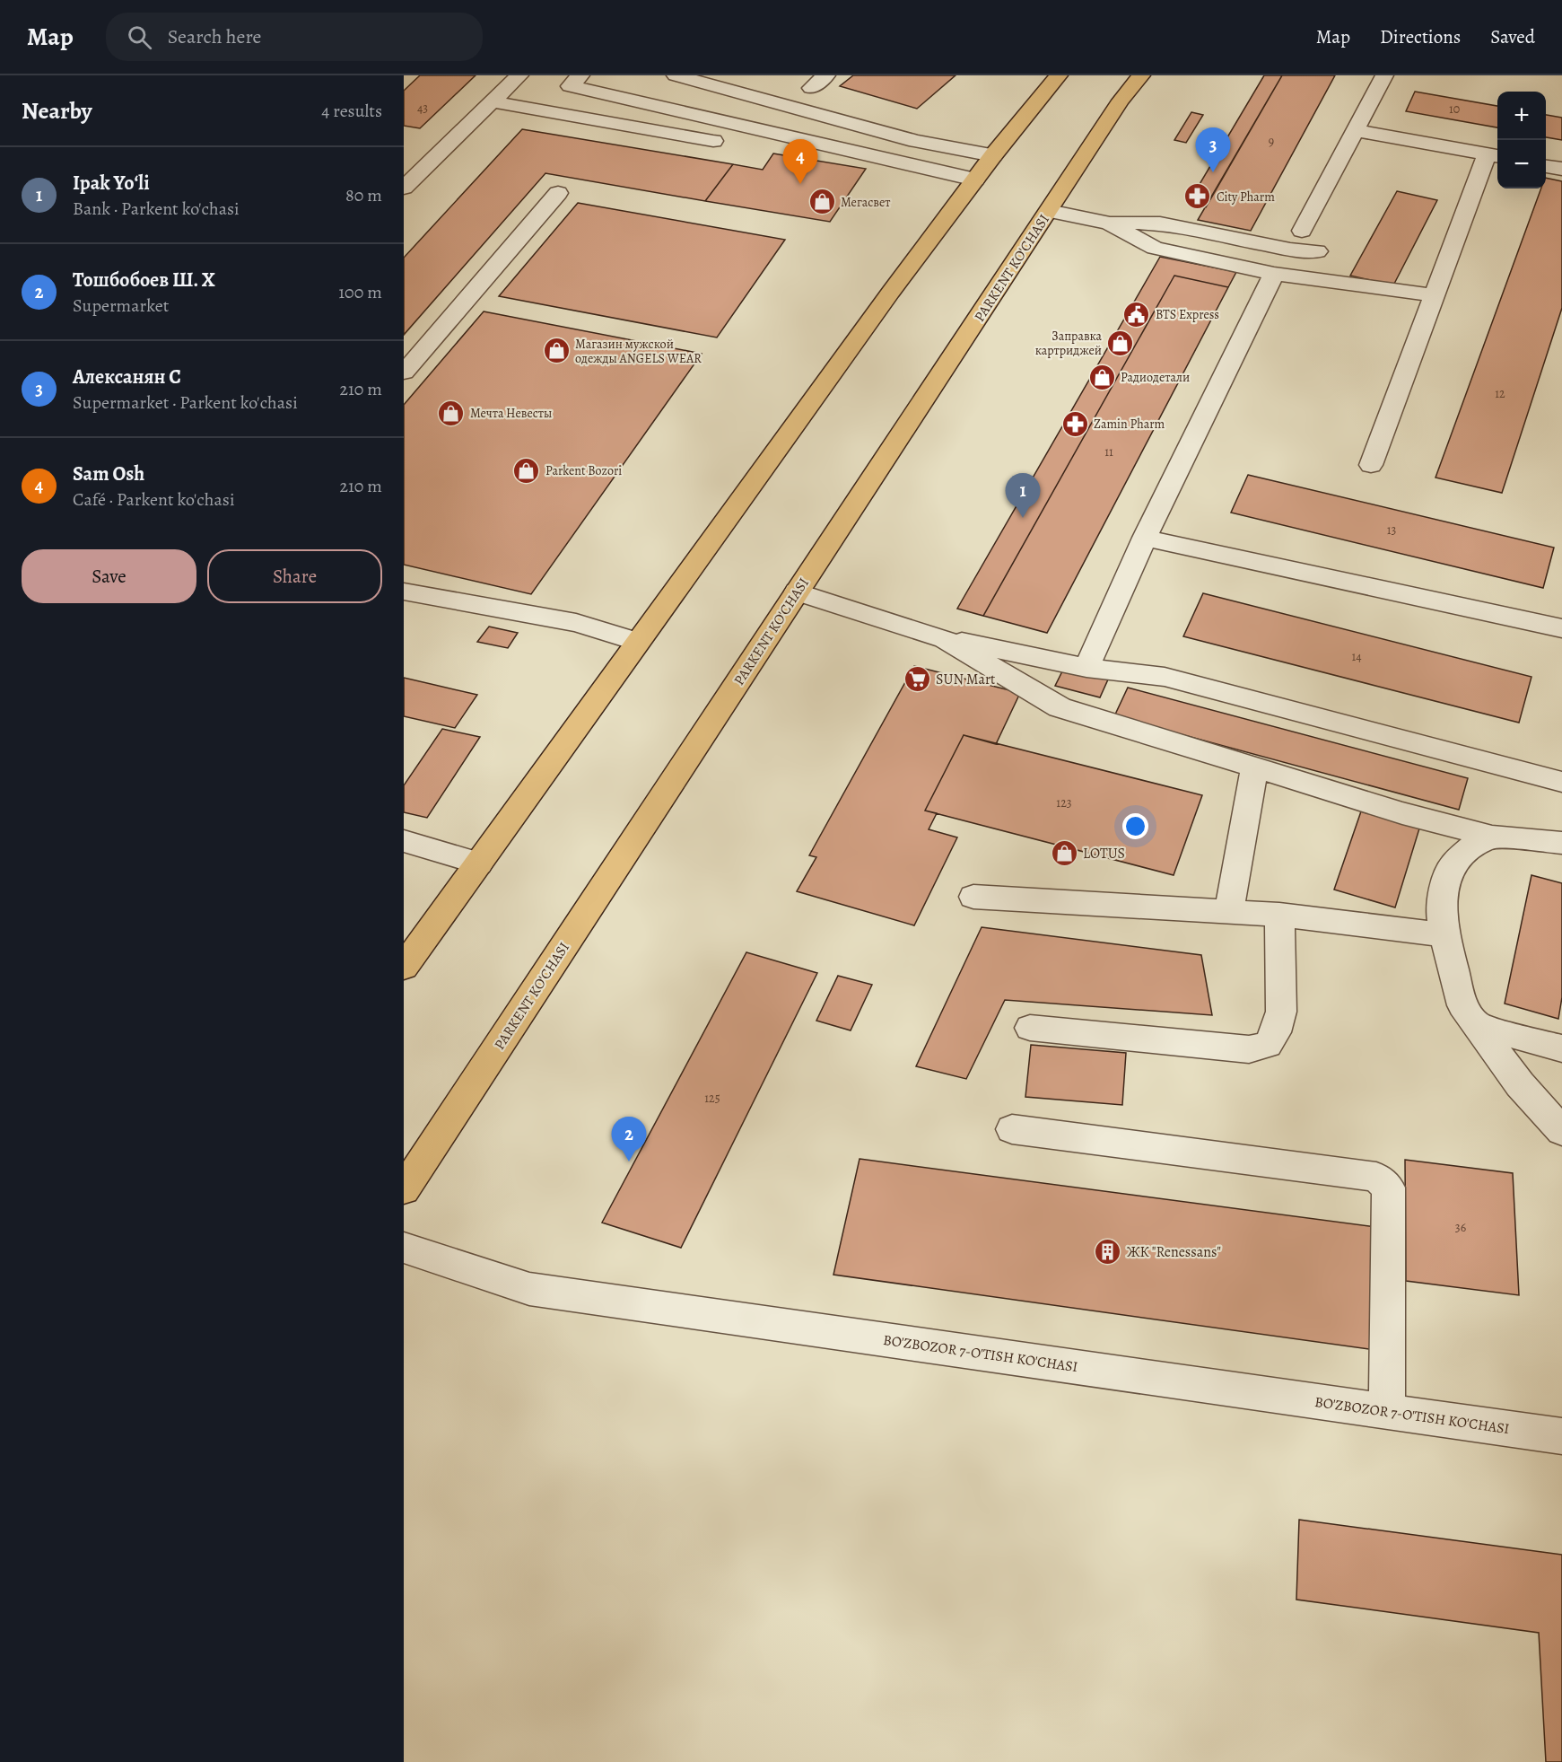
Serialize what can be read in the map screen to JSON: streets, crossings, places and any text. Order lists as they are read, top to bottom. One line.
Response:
{"streets":{"main road":["PARKENT KO'CHASI"],"street":["BO'ZBOZOR 7-O'TISH KO'CHASI"]},"places":{"pharmacy":["City Pharm","Zamin Pharm"],"shop":["Мегасвет","Заправка картриджей","Магазин мужской одежды ANGELS WEAR","Радиодетали","Мечта Невесты","Parkent Bozori","LOTUS"],"public building":["BTS Express"],"supermarket":["SUN Mart"],"building":["ЖК \"Renessans\""]},"house_numbers":["43","10","9","12","11","13","14","123","125","36"],"page":{"header":"Map","search":"Search here","nav":["Map","Directions","Saved"],"heading":["Nearby","4 results"],"map_buttons":["+","−"],"pins":["3","4","1","2"],"list":[{"mark":"1","name":"Ipak Yoʻli","note":"Bank · Parkent ko'chasi","value":"80 m"},{"mark":"2","name":"Тошбобоев Ш. Х","note":"Supermarket","value":"100 m"},{"mark":"3","name":"Алексанян С","note":"Supermarket · Parkent ko'chasi","value":"210 m"},{"mark":"4","name":"Sam Osh","note":"Café · Parkent ko'chasi","value":"210 m"}],"buttons":["Save","Share"]}}
